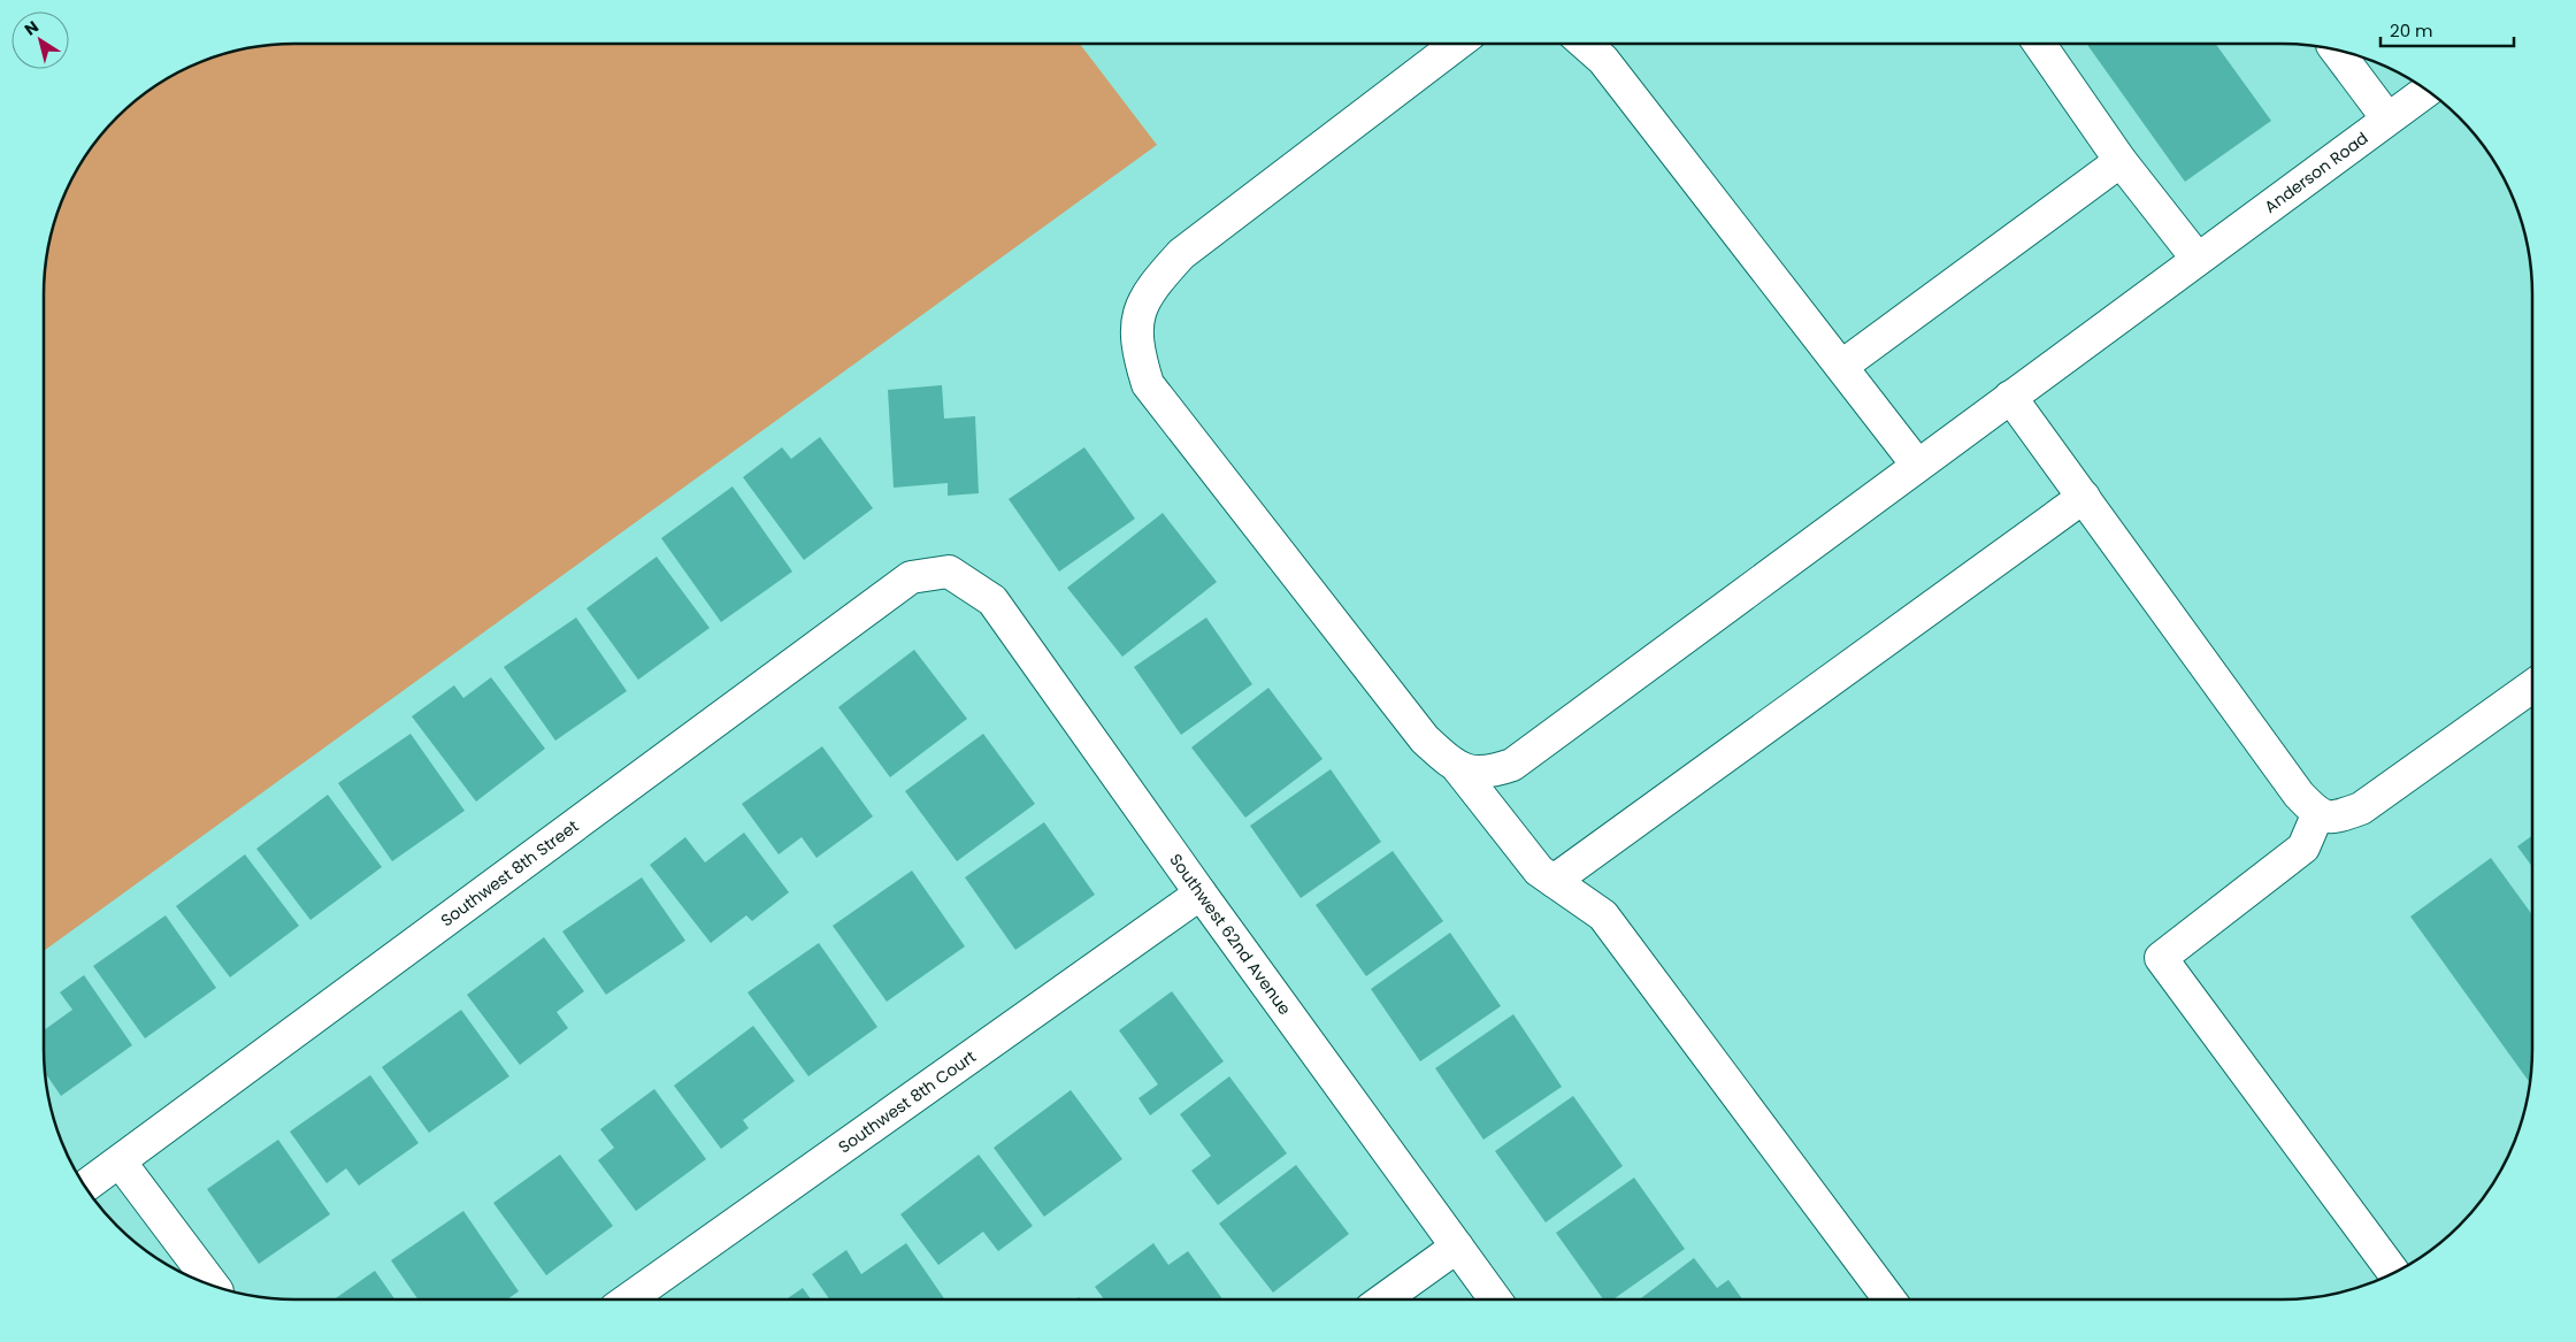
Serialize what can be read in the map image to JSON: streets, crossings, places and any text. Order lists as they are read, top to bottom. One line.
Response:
{"streets":{"street":["Anderson Road","Southwest 8th Street","Southwest 62nd Avenue","Southwest 8th Court"]},"crossings":[["Southwest 8th Street","Southwest 62nd Avenue"],["Southwest 62nd Avenue","Southwest 8th Court"]],"scale_bar":"20 m","north":"top left"}
